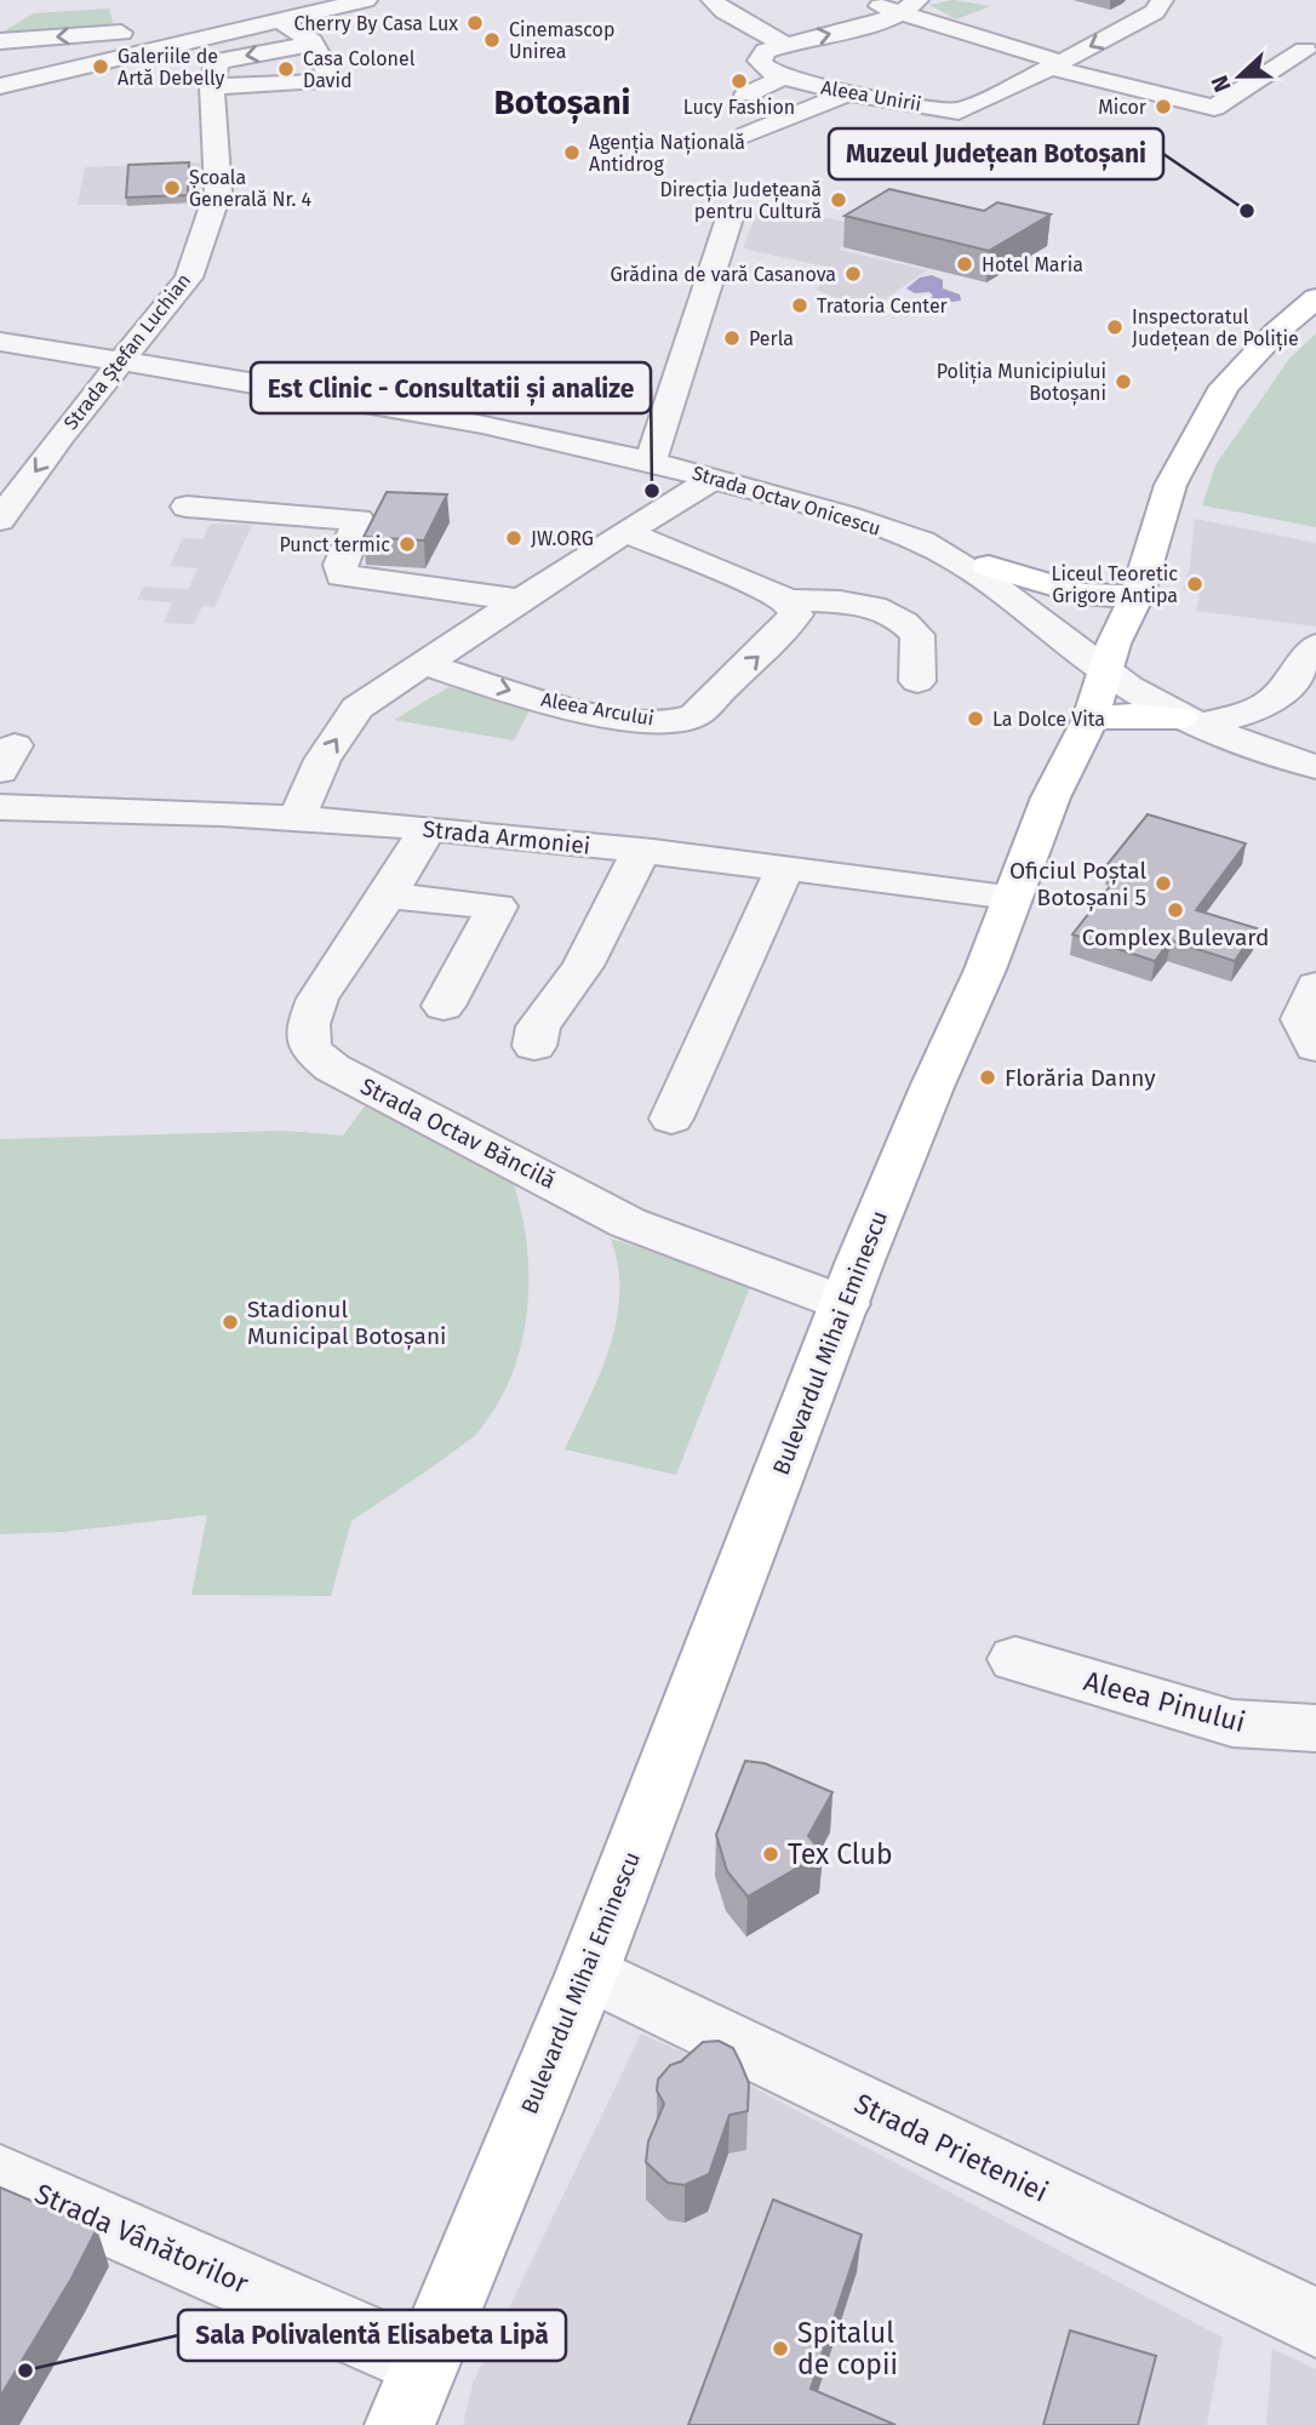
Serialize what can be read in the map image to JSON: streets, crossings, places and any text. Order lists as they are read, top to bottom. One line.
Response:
{"streets":{"main road":["Bulevardul Mihai Eminescu"],"street":["Aleea Unirii","Strada Ștefan Luchian","Strada Octav Onicescu","Aleea Arcului","Strada Armoniei","Strada Octav Băncilă","Aleea Pinului","Strada Prieteniei","Strada Vânătorilor"]},"crossings":[["Strada Ștefan Luchian","Strada Octav Onicescu"],["Strada Octav Onicescu","Bulevardul Mihai Eminescu"],["Strada Armoniei","Strada Octav Băncilă"],["Strada Armoniei","Bulevardul Mihai Eminescu"],["Strada Octav Băncilă","Bulevardul Mihai Eminescu"],["Bulevardul Mihai Eminescu","Strada Prieteniei"],["Bulevardul Mihai Eminescu","Strada Vânătorilor"]],"one_way":["Aleea Arcului"],"districts":["Botoșani"],"places":["Cherry By Casa Lux","Cinemascop Unirea","Galeriile de Artă Debelly","Casa Colonel David","Lucy Fashion","Micor","Agenția Națională Antidrog","Școala Generală Nr. 4","Direcția Județeană pentru Cultură","Muzeul Județean Botoșani","Hotel Maria","Grădina de vară Casanova","Tratoria Center","Inspectoratul Județean de Poliție","Perla","Poliția Municipiului Botoșani","Est Clinic - Consultatii și analize","JW.ORG","Punct termic","Liceul Teoretic Grigore Antipa","La Dolce Vita","Oficiul Poștal Botoșani 5","Complex Bulevard","Florăria Danny","Stadionul Municipal Botoșani","Tex Club","Spitalul de copii","Sala Polivalentă Elisabeta Lipă"],"north":"left"}
